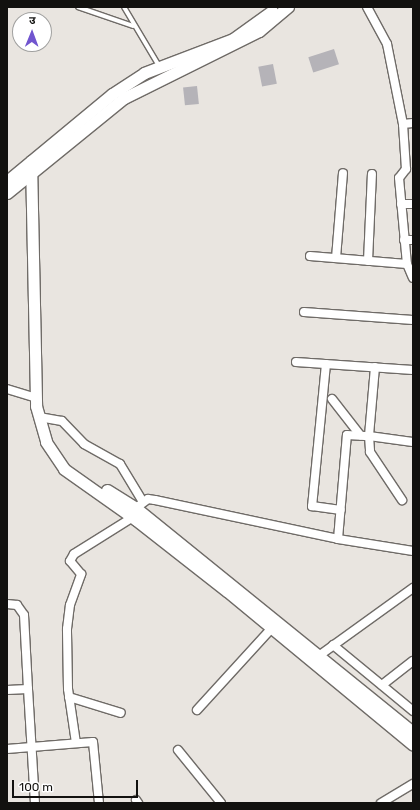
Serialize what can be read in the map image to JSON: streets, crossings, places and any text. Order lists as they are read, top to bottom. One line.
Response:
{"scale_bar":"100 m","north":"top"}
